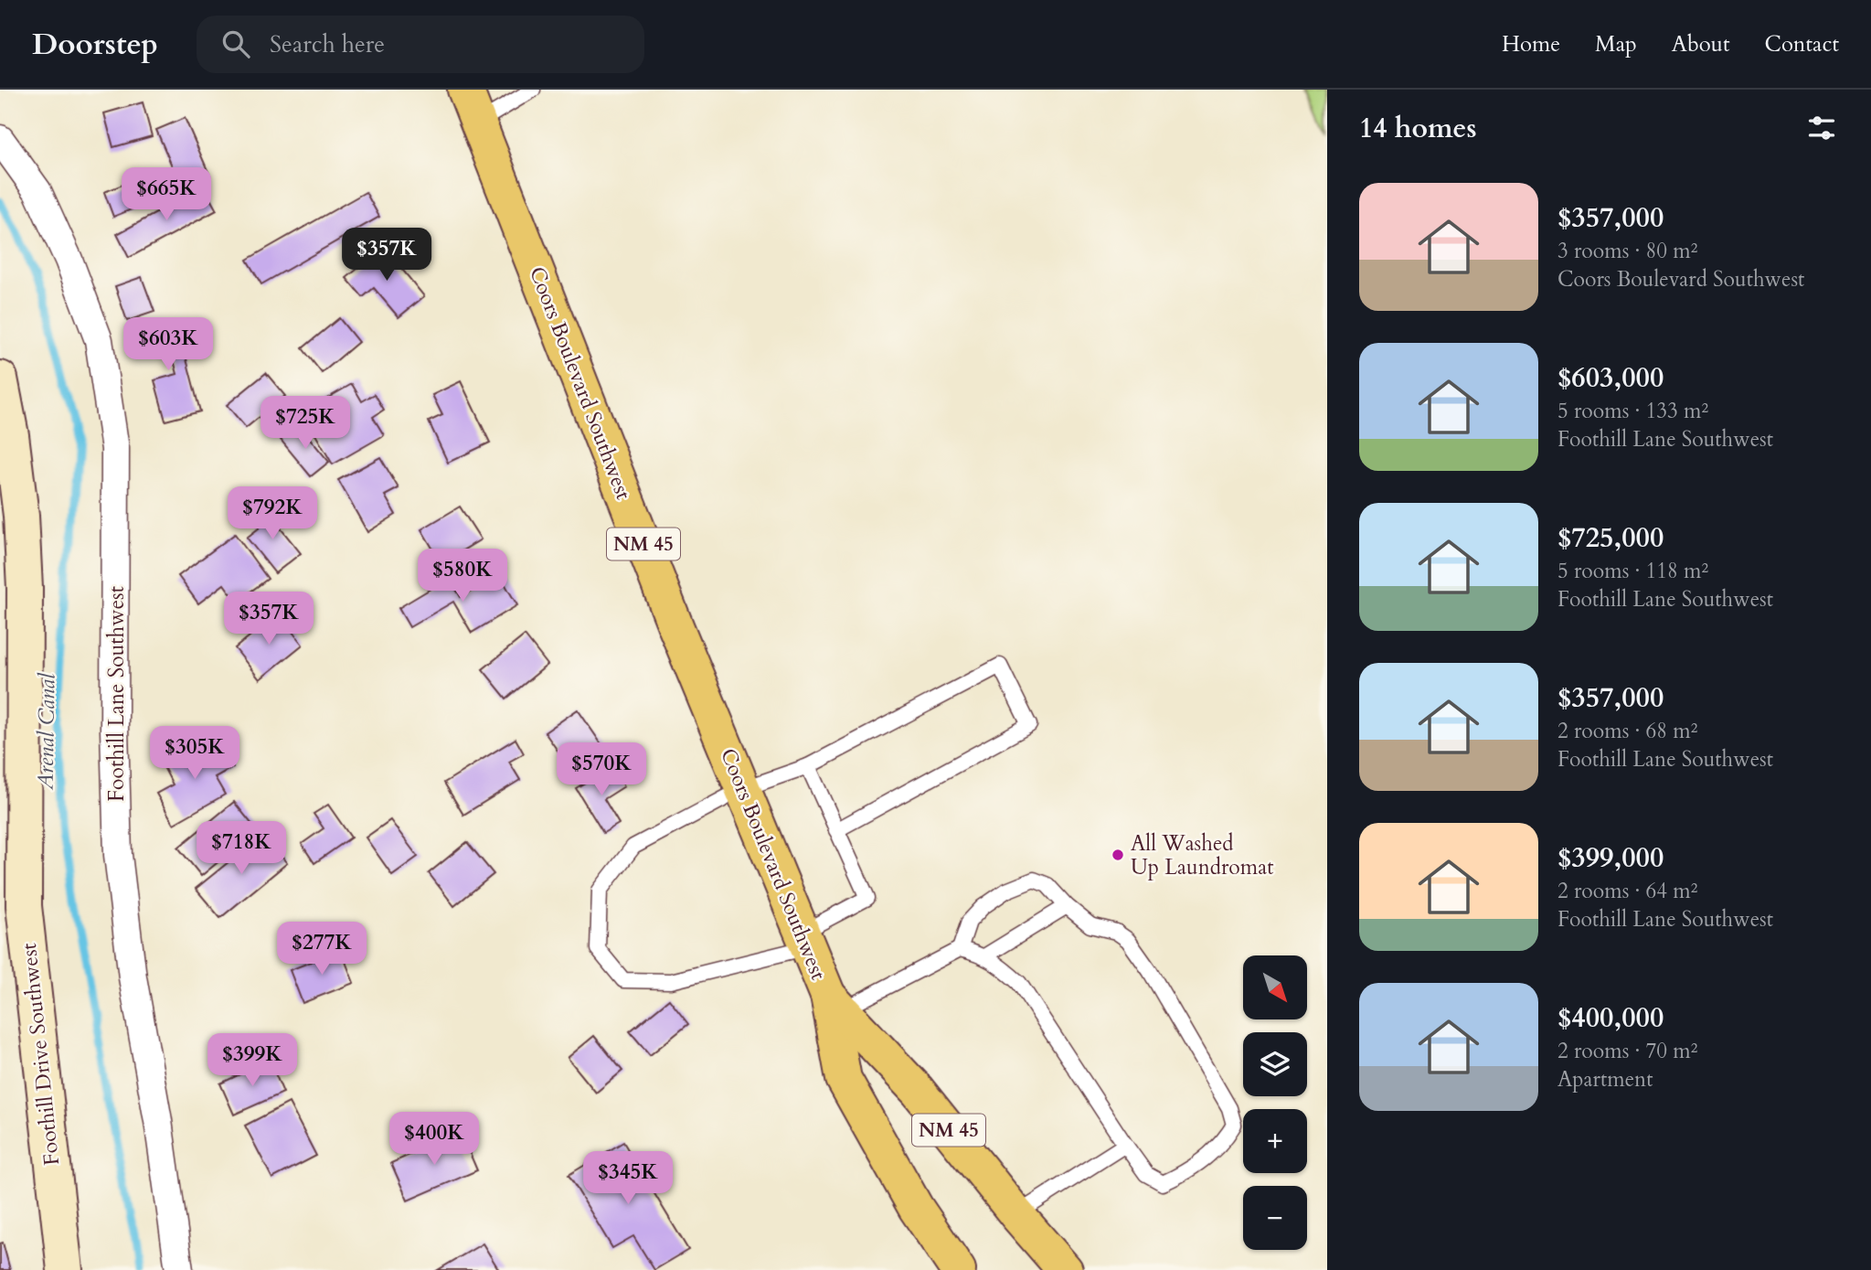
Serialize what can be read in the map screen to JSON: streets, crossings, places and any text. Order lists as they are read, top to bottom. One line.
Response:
{"streets":{"main road":["Coors Boulevard Southwest","NM 45"],"street":["Foothill Lane Southwest","Foothill Drive Southwest"]},"water":["Arenal Canal"],"places":["All Washed Up Laundromat"],"north":"bottom right","page":{"header":"Doorstep","search":"Search here","nav":["Home","Map","About","Contact"],"heading":"14 homes","list":[{"name":"$357,000","note":"3 rooms · 80 m² · Coors Boulevard Southwest"},{"name":"$603,000","note":"5 rooms · 133 m² · Foothill Lane Southwest"},{"name":"$725,000","note":"5 rooms · 118 m² · Foothill Lane Southwest"},{"name":"$357,000","note":"2 rooms · 68 m² · Foothill Lane Southwest"},{"name":"$399,000","note":"2 rooms · 64 m² · Foothill Lane Southwest"},{"name":"$400,000","note":"2 rooms · 70 m² · Apartment"}],"price":["$665K","$357K","$603K","$725K","$792K","$580K","$357K","$305K","$570K","$718K","$277K","$399K","$400K","$345K"],"map_buttons":["+","−"]}}
